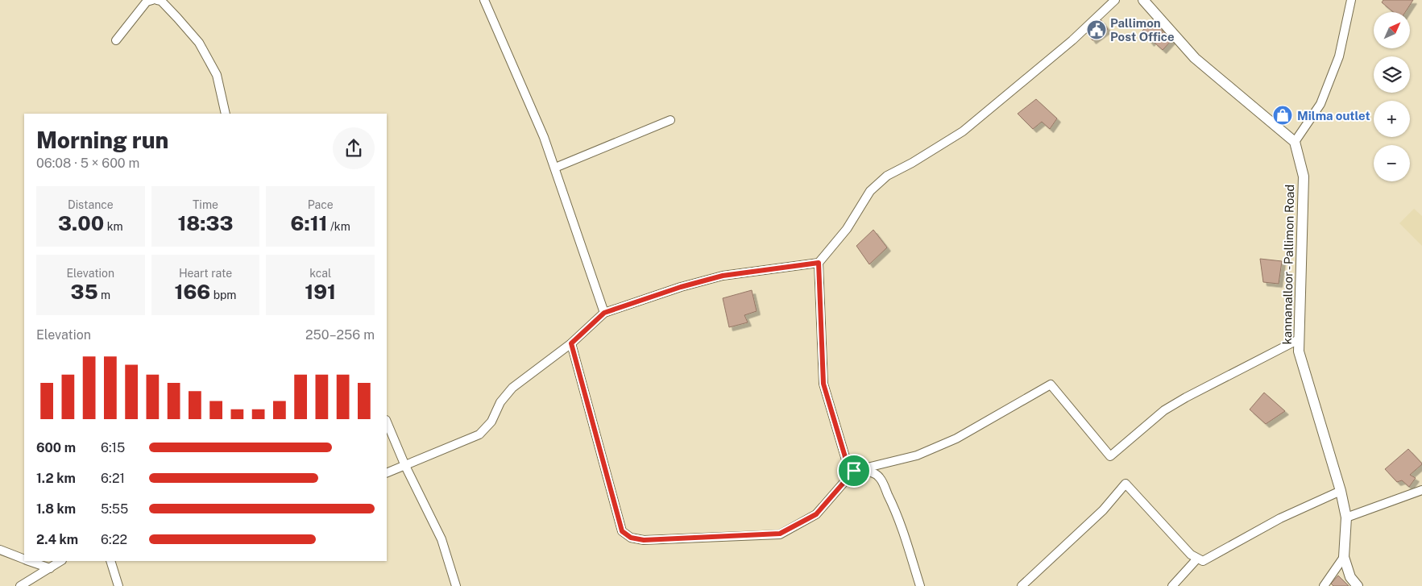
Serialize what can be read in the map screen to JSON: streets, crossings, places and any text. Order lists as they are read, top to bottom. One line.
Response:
{"streets":{"street":["kannanalloor - Pallimon Road"]},"places":{"public building":["Pallimon Post Office"],"shop":["Milma outlet"]},"north":"top right","page":{"map_buttons":["+","−"],"heading":["Morning run","06:08 · 5 × 600 m"],"stats":[["Distance","3.00 km"],["Time","18:33"],["Pace","6:11 /km"],["Elevation","35 m"],["Heart rate","166 bpm"],["kcal","191"]],"chart":["Elevation","250–256 m"],"list":[{"name":"600 m","note":"6:15"},{"name":"1.2 km","note":"6:21"},{"name":"1.8 km","note":"5:55"},{"name":"2.4 km","note":"6:22"}]}}
